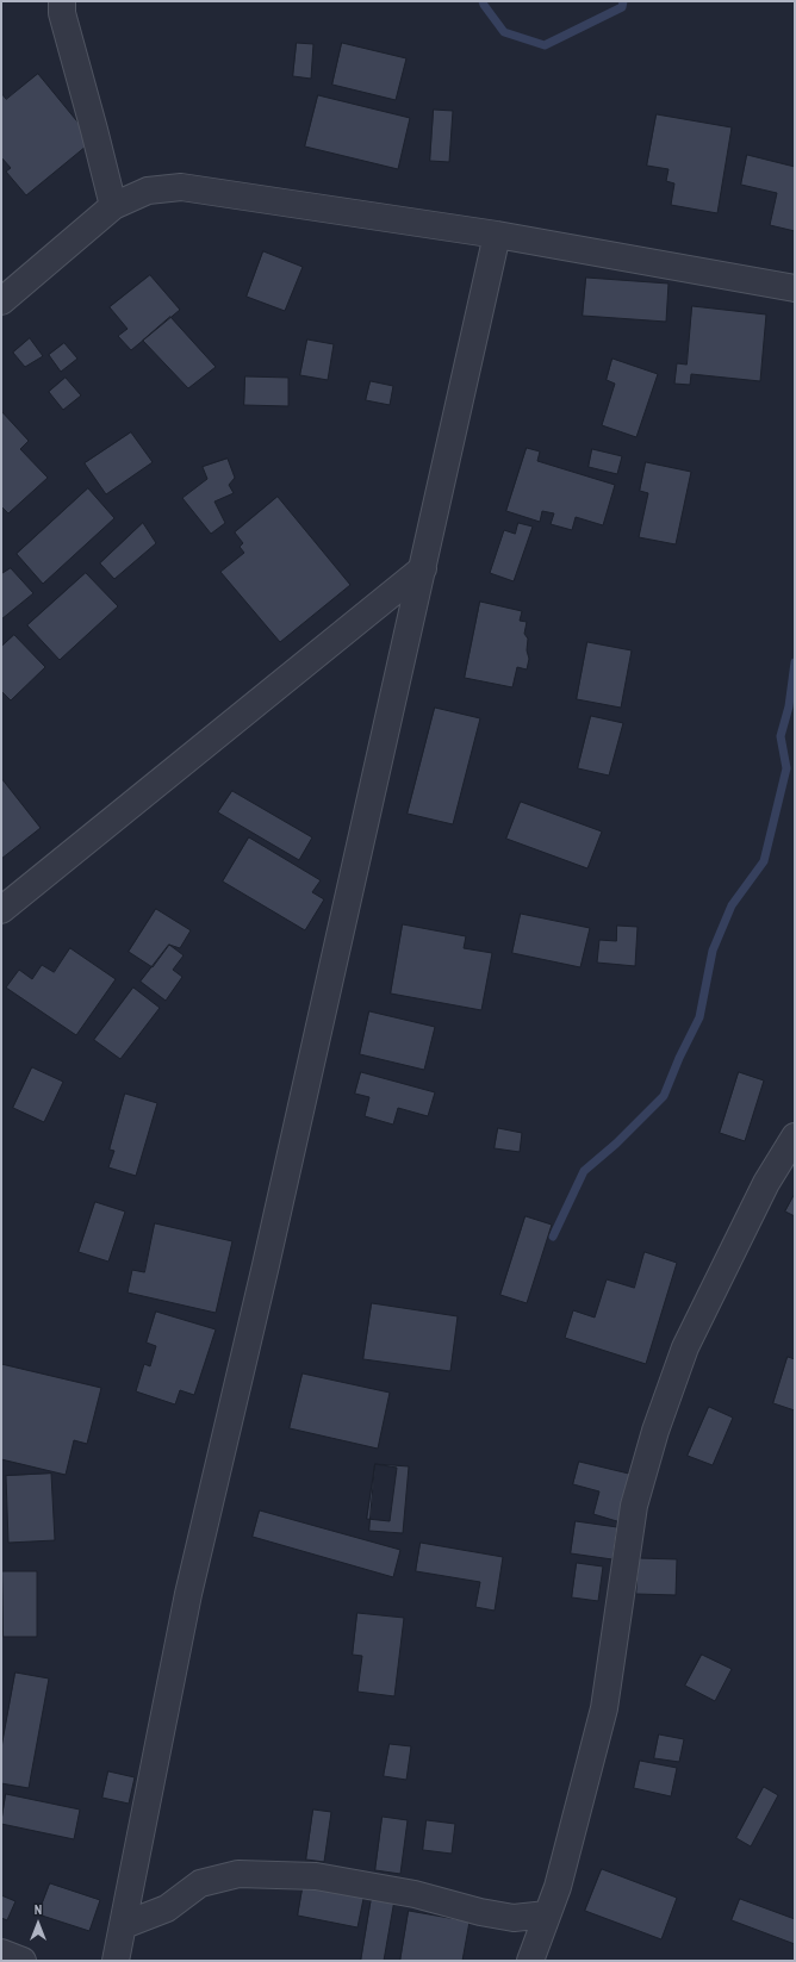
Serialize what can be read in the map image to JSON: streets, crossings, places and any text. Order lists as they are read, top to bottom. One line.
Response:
{"north":"top"}
